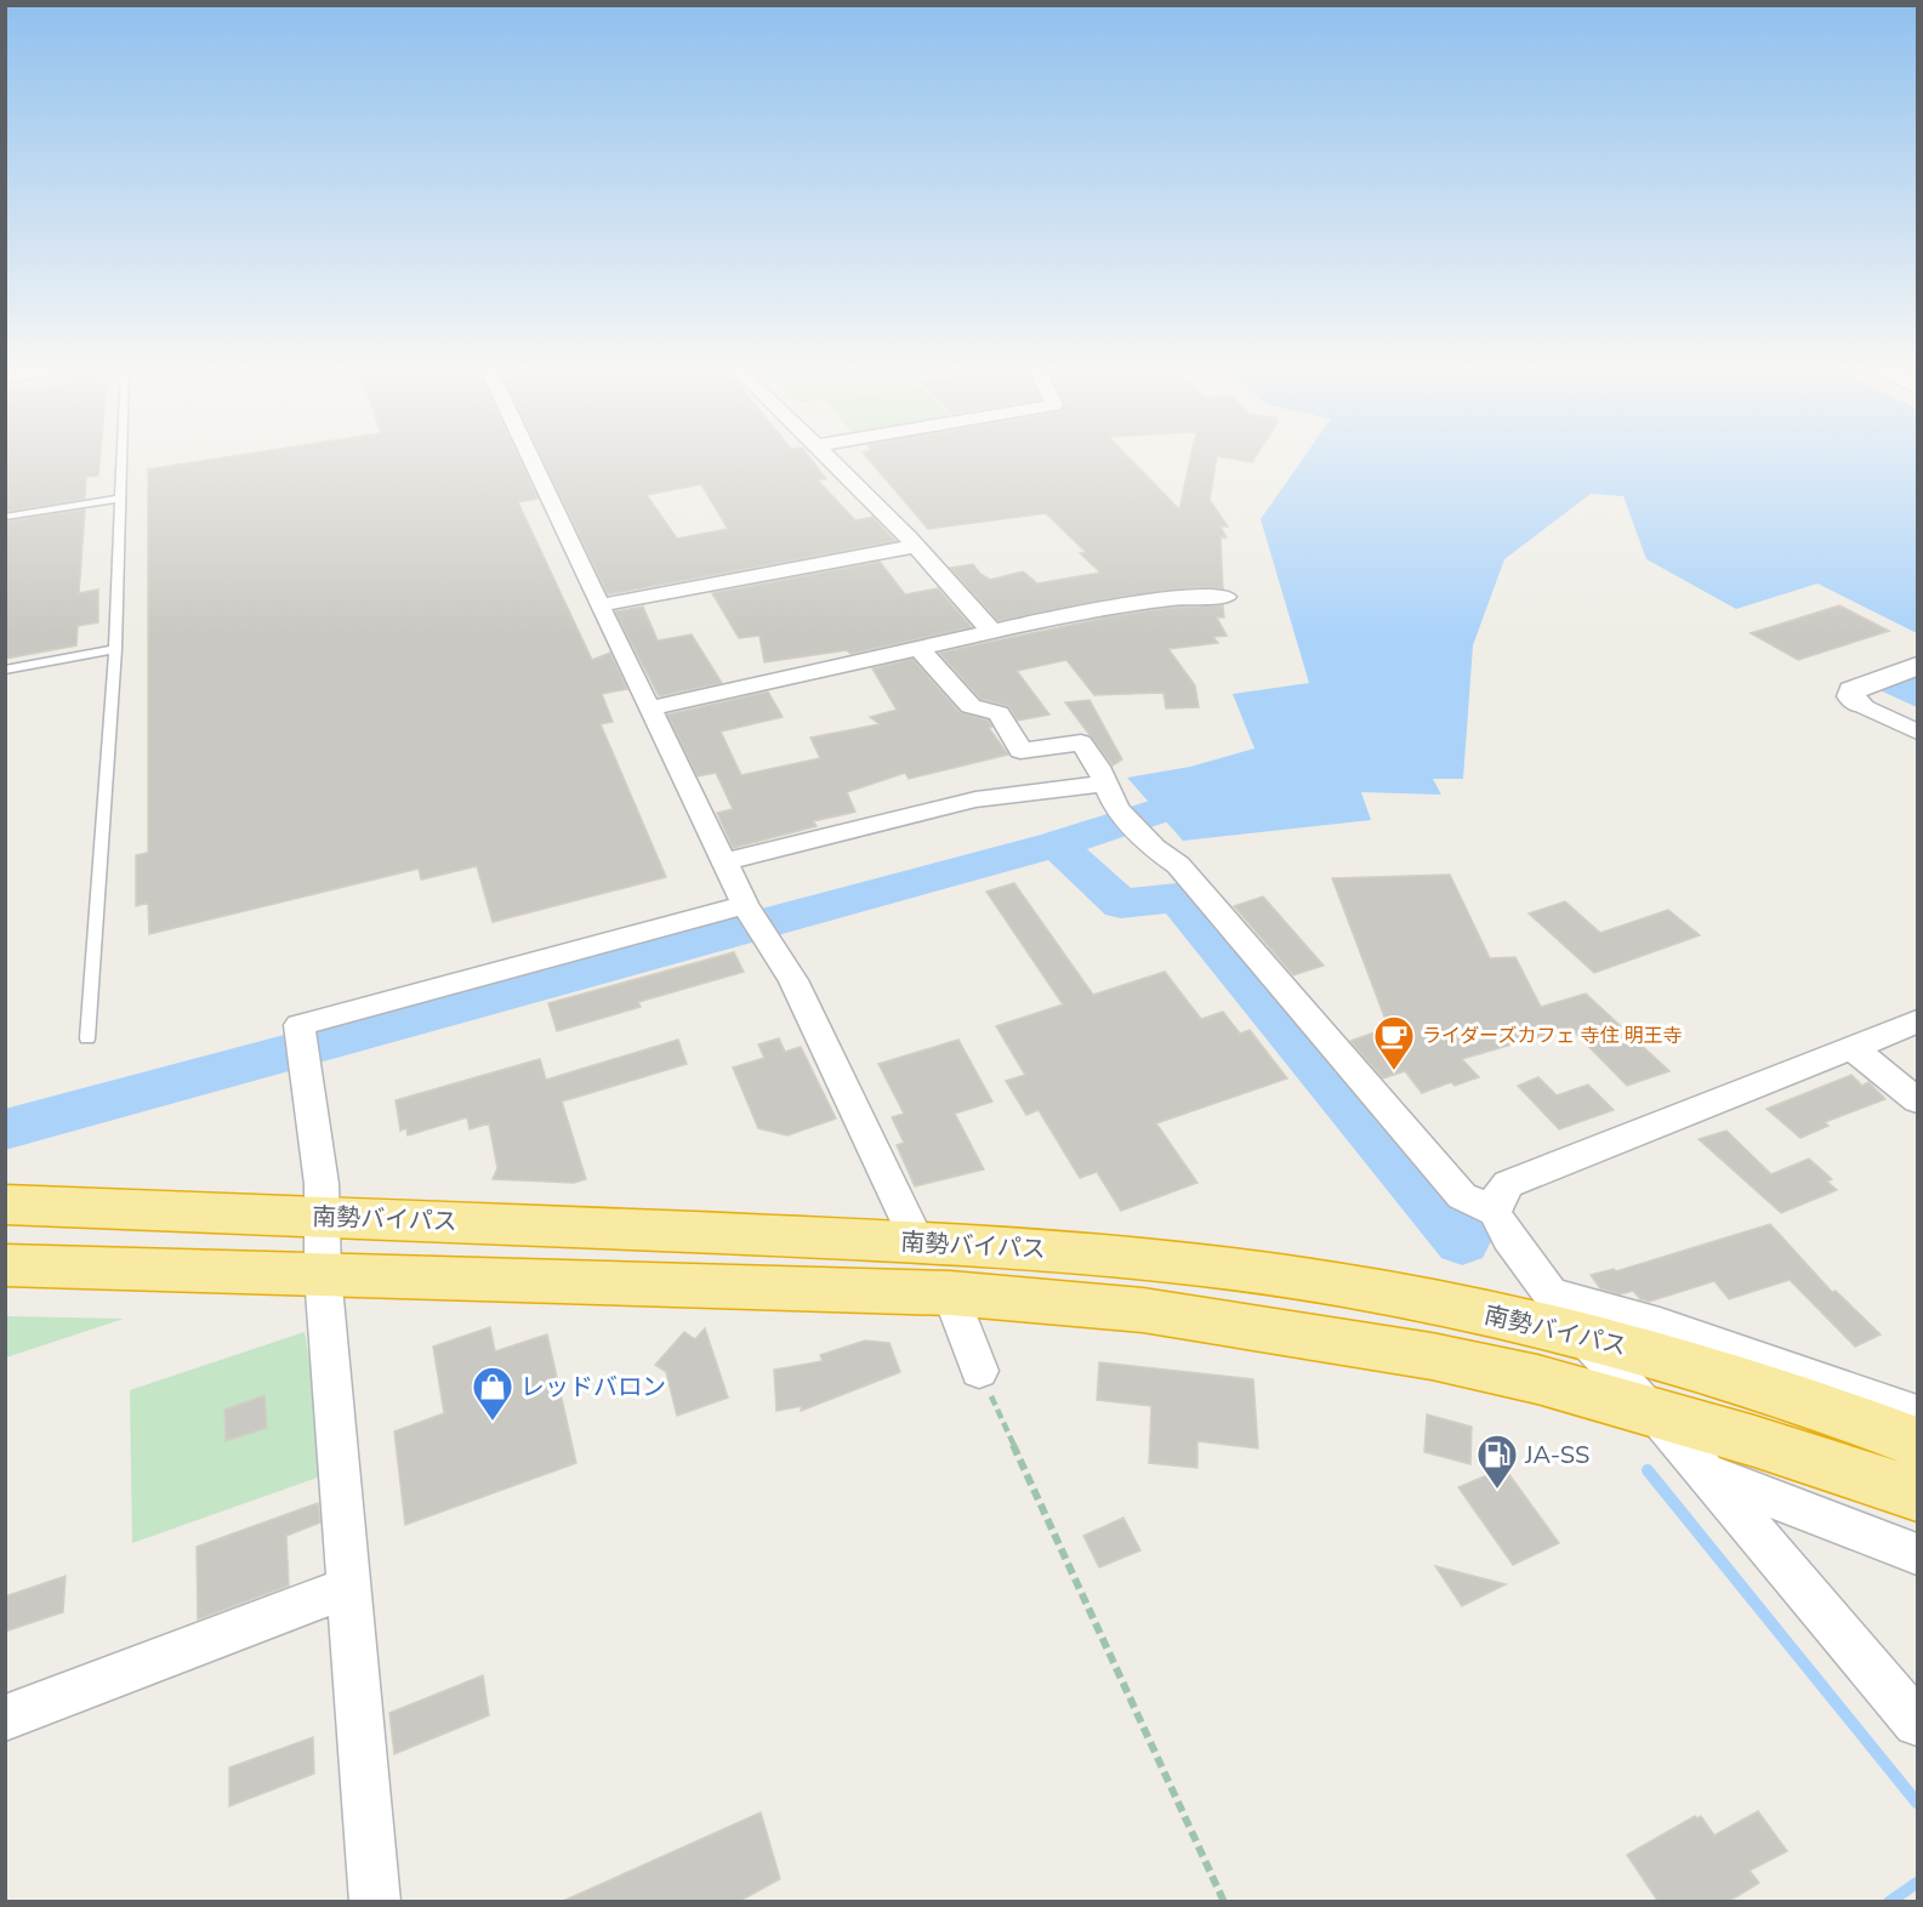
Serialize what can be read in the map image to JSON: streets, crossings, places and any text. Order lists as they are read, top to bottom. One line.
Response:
{"streets":{"highway":["南勢バイパス"]},"places":{"cafe":["ライダーズカフェ 寺住 明王寺"],"shop":["レッドバロン"],"fuel station":["JA-SS"]}}
